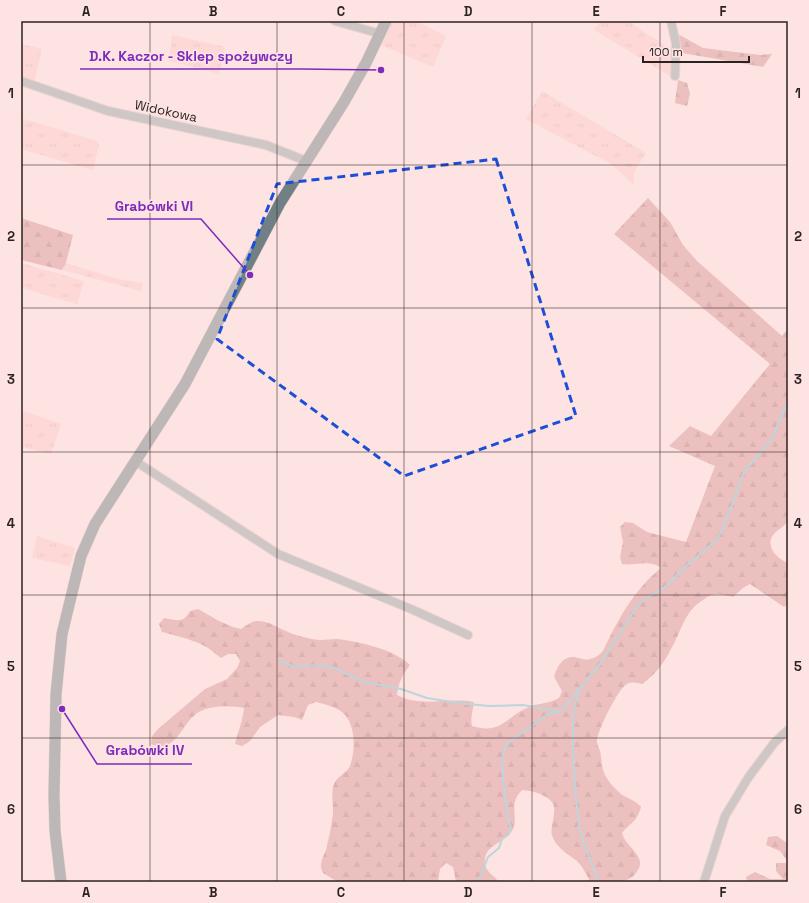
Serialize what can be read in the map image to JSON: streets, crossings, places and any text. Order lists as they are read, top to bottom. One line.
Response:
{"streets":{"street":["Widokowa"]},"places":["D.K. Kaczor - Sklep spożywczy","Grabówki VI","Grabówki IV"],"scale_bar":"100 m","grid":{"columns":["A","B","C","D","E","F"],"rows":["1","2","3","4","5","6"]}}
